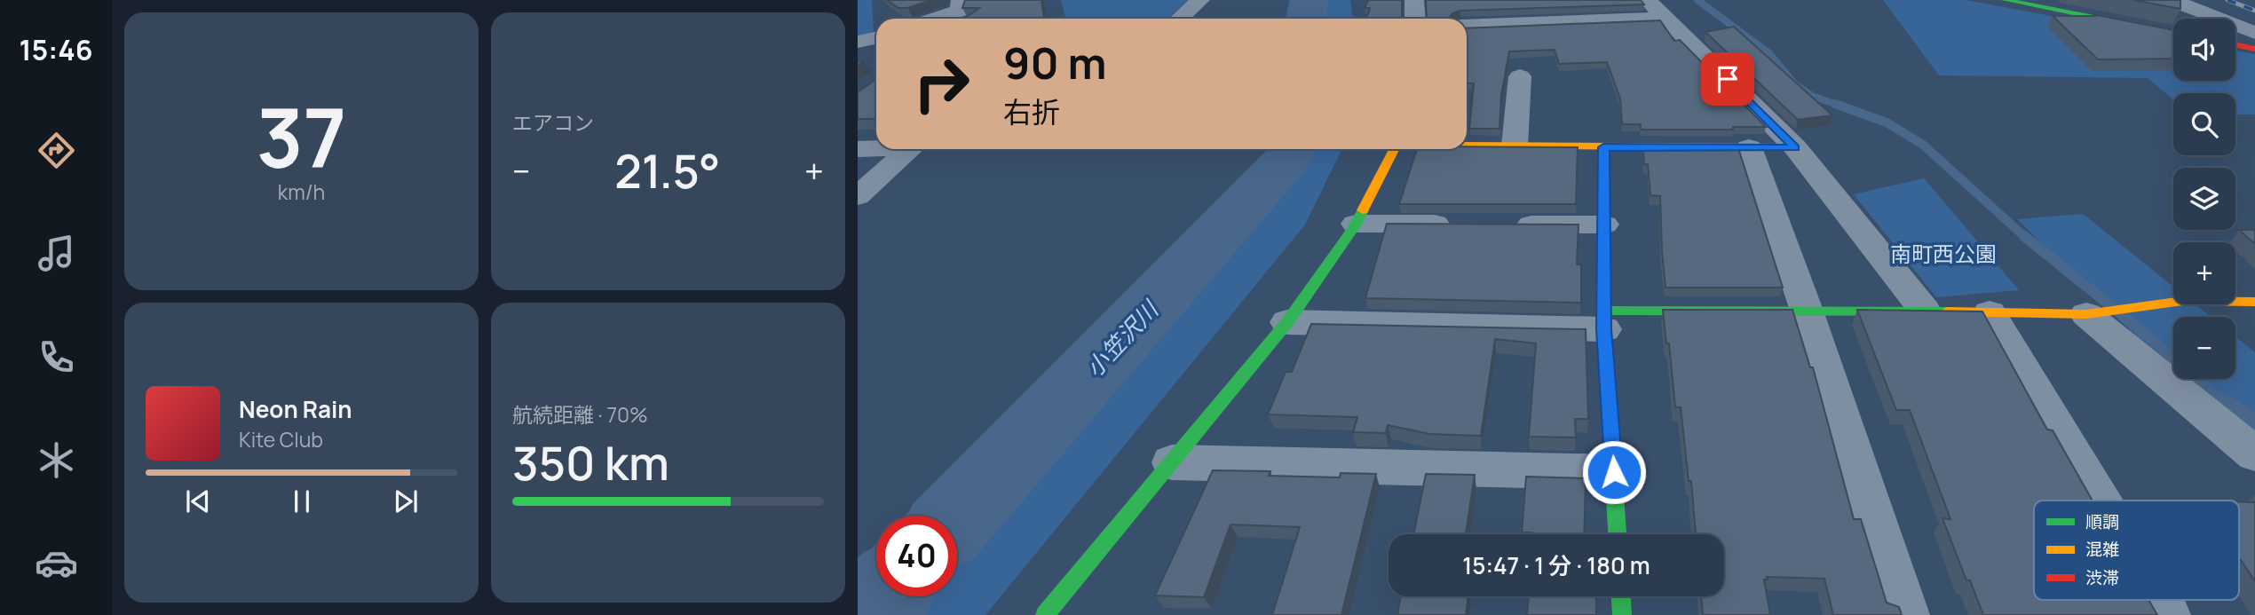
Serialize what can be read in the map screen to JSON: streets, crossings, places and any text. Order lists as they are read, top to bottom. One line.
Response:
{"water":["小笠沢川"],"parks":["南町西公園"],"legend":["順調","混雑","渋滞"],"page":{"tabs":"15:46","tile":[["37","km/h"],"エアコン",["航続距離 · 70%","350 km"]],"map_buttons":["+","−"],"turn":["90 m","右折"],"heat":["−","21.5°","+"],"song":["Neon Rain","Kite Club"],"limit":"40","trip":"15:47 · 1 分 · 180 m"}}
